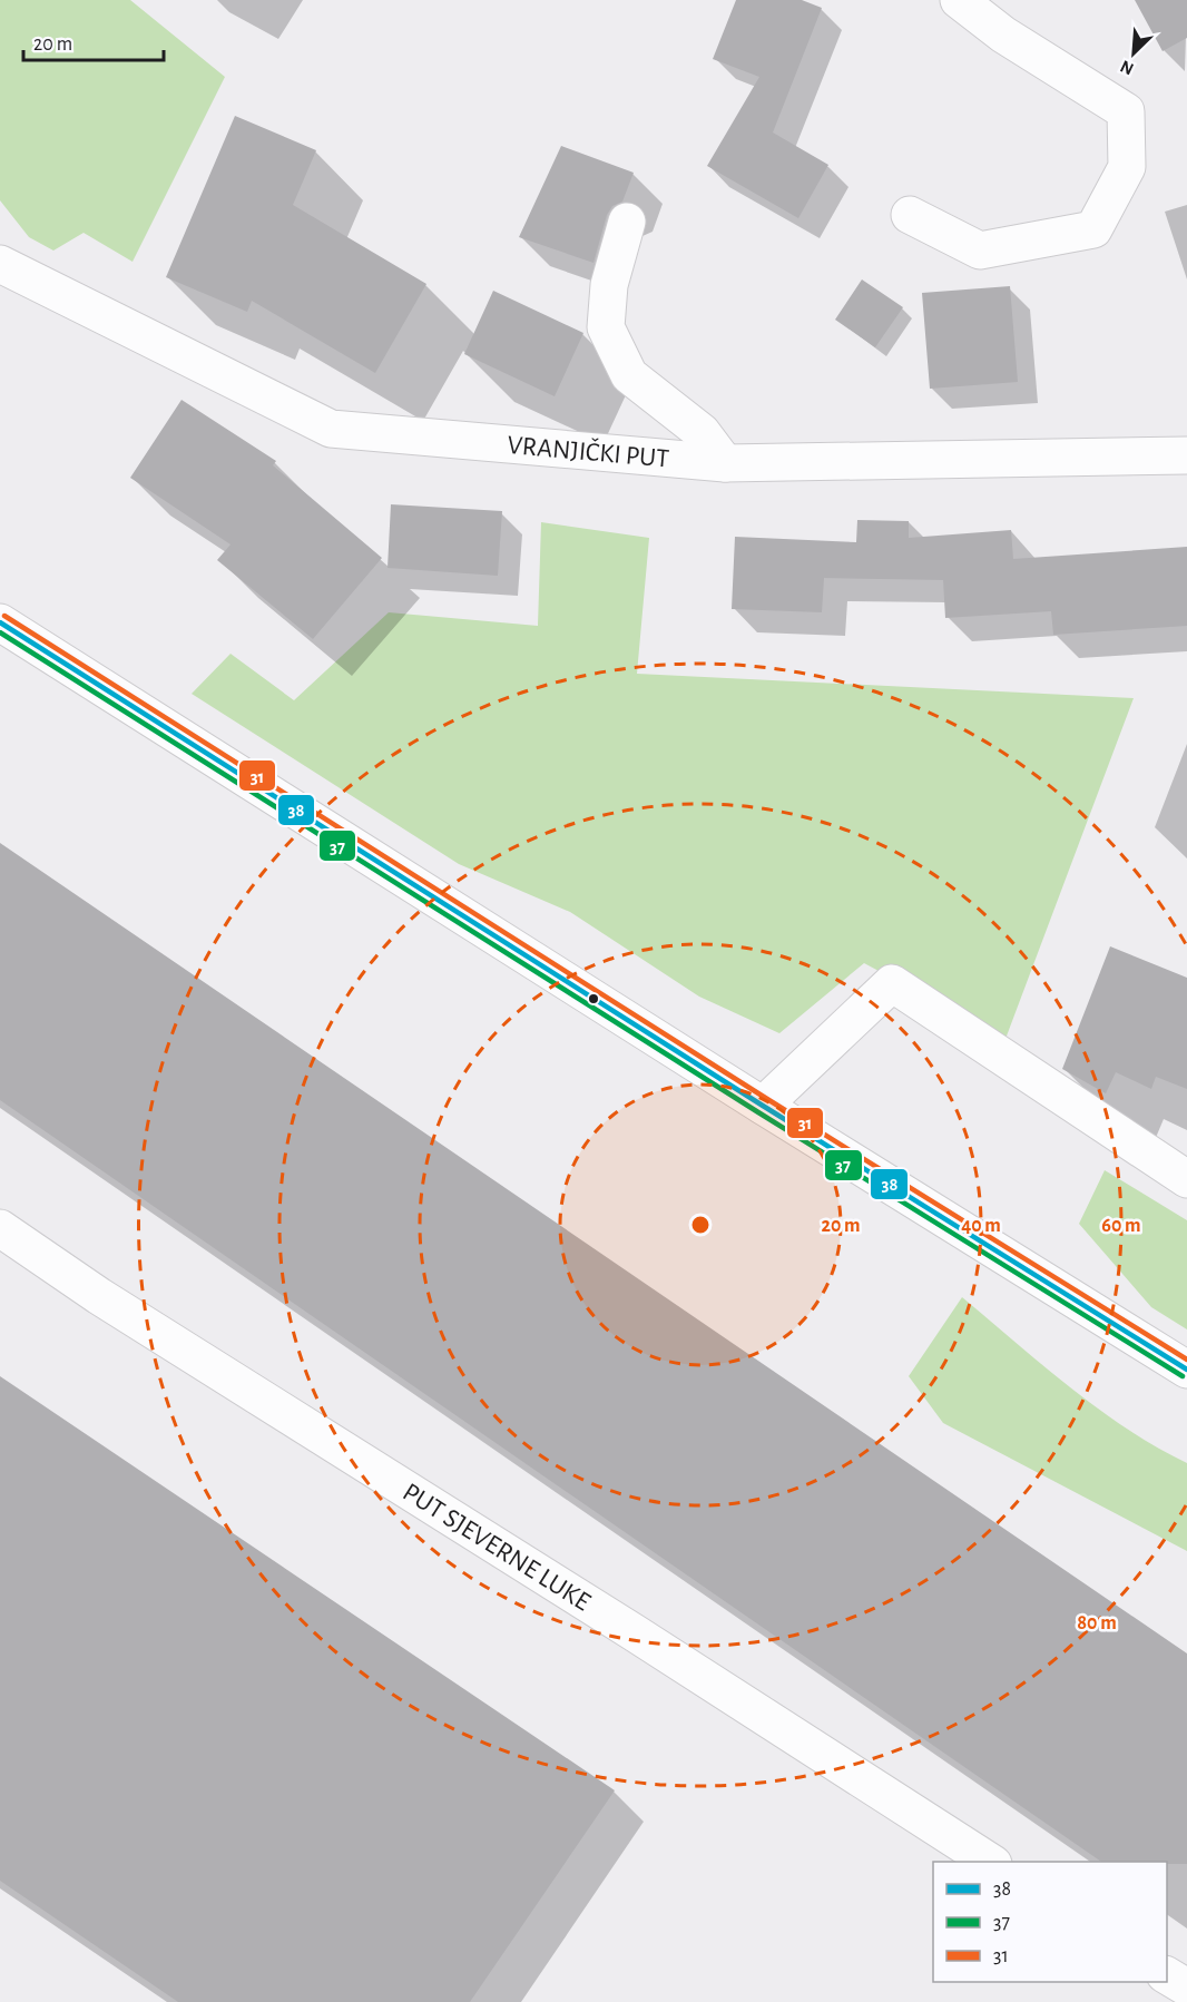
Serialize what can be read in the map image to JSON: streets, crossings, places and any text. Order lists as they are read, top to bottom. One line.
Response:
{"streets":{"street":["VRANJIČKI PUT","PUT SJEVERNE LUKE"]},"lines":["transit line 31","transit line 38","transit line 37"],"legend":["38","37","31"],"scale_bar":"20 m","north":"bottom left","rings":["20 m","40 m","60 m","80 m"]}
